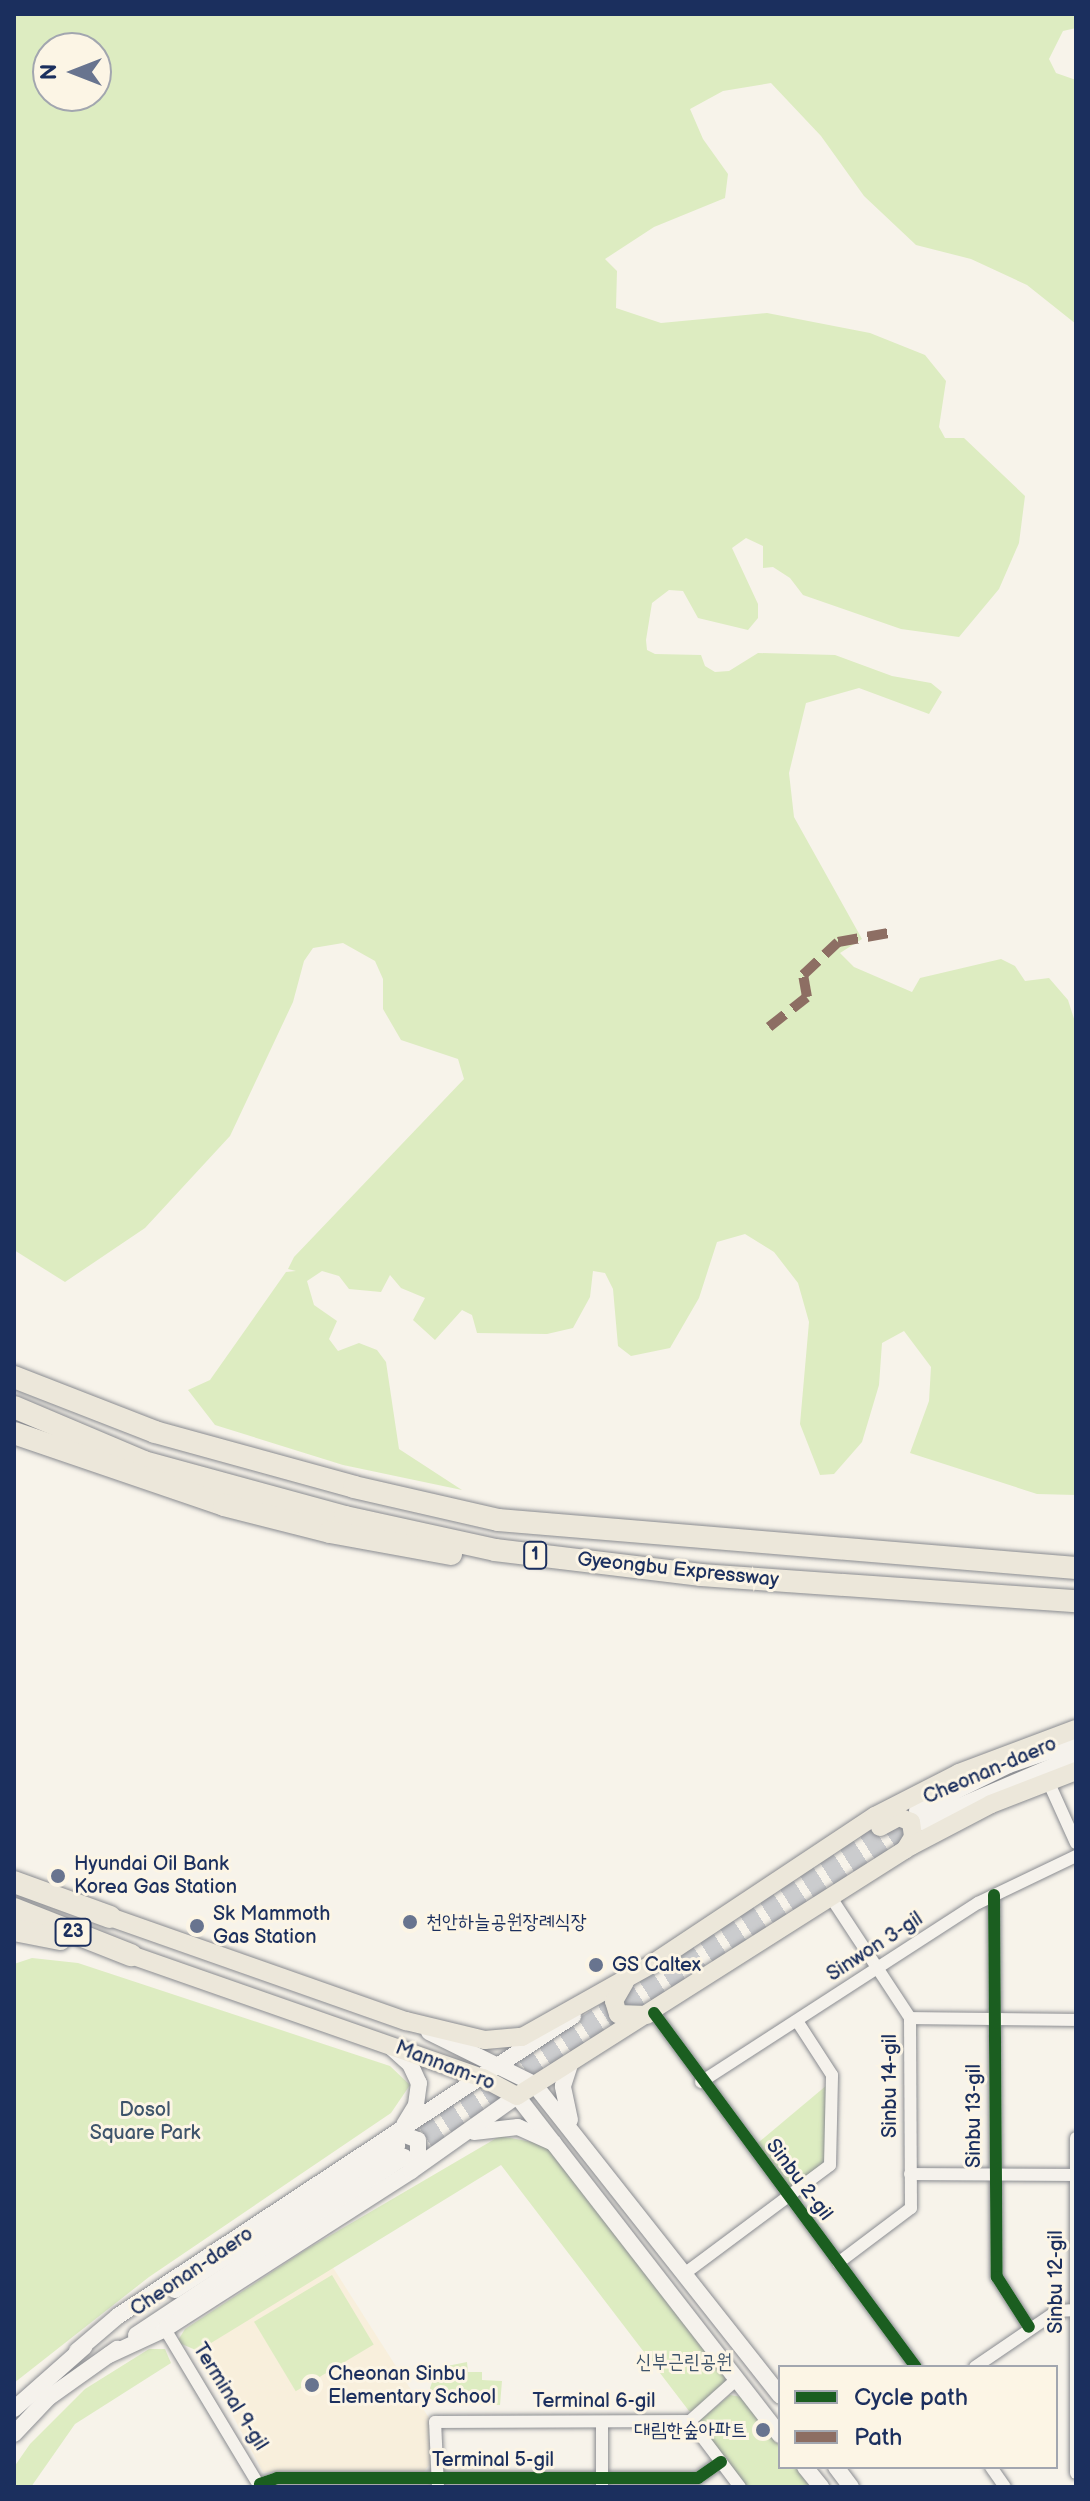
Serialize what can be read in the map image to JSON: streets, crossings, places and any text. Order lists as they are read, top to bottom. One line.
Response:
{"streets":{"highway":["1","Gyeongbu Expressway","23","Mannam-ro"],"main road":["Cheonan-daero"],"street":["Sinwon 3-gil","Sinbu 14-gil","Sinbu 13-gil","Sinbu 2-gil","Sinbu 12-gil","Terminal 9-gil","Terminal 6-gil","Terminal 5-gil"]},"crossings":[["Sinwon 3-gil","Sinbu 14-gil"],["Sinwon 3-gil","Sinbu 13-gil"],["Sinwon 3-gil","Sinbu 2-gil"],["Sinbu 14-gil","Sinbu 2-gil"],["Terminal 9-gil","Terminal 5-gil"],["Terminal 6-gil","Terminal 5-gil"]],"parks":["Dosol Square Park","신부근린공원"],"places":["Hyundai Oil Bank Korea Gas Station","천안하늘공원장례식장","Sk Mammoth Gas Station","GS Caltex","Cheonan Sinbu Elementary School","대림한숲아파트"],"legend":["Cycle path","Path"],"north":"left"}
